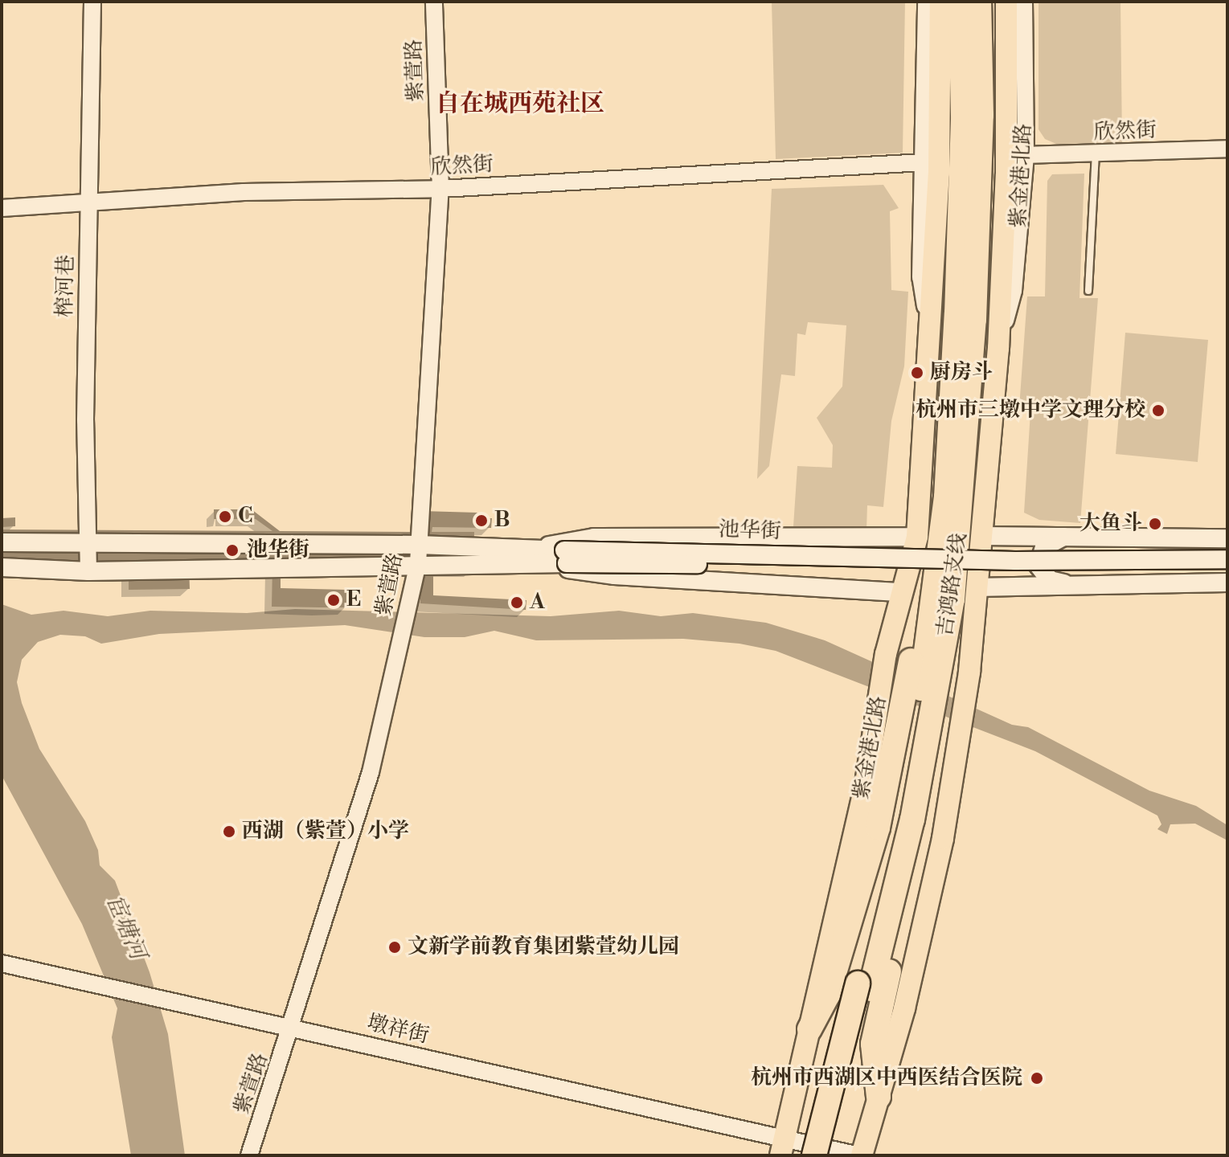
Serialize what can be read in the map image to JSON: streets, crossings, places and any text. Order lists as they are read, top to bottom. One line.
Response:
{"streets":{"highway":["吉鸿路支线"],"main road":["紫金港北路","池华街"],"street":["紫萱路","欣然街","榨河巷","墩祥街"]},"crossings":[["紫萱路","欣然街"],["紫萱路","池华街"],["紫萱路","墩祥街"],["欣然街","紫金港北路"],["欣然街","榨河巷"],["紫金港北路","吉鸿路支线"],["紫金港北路","墩祥街"],["榨河巷","池华街"]],"districts":["自在城西苑社区"],"water":["宦塘河"],"places":["厨房斗","杭州市三墩中学文理分校","C","B","大鱼斗","池华街","E","A","西湖（紫萱）小学","文新学前教育集团紫萱幼儿园","杭州市西湖区中西医结合医院"]}
